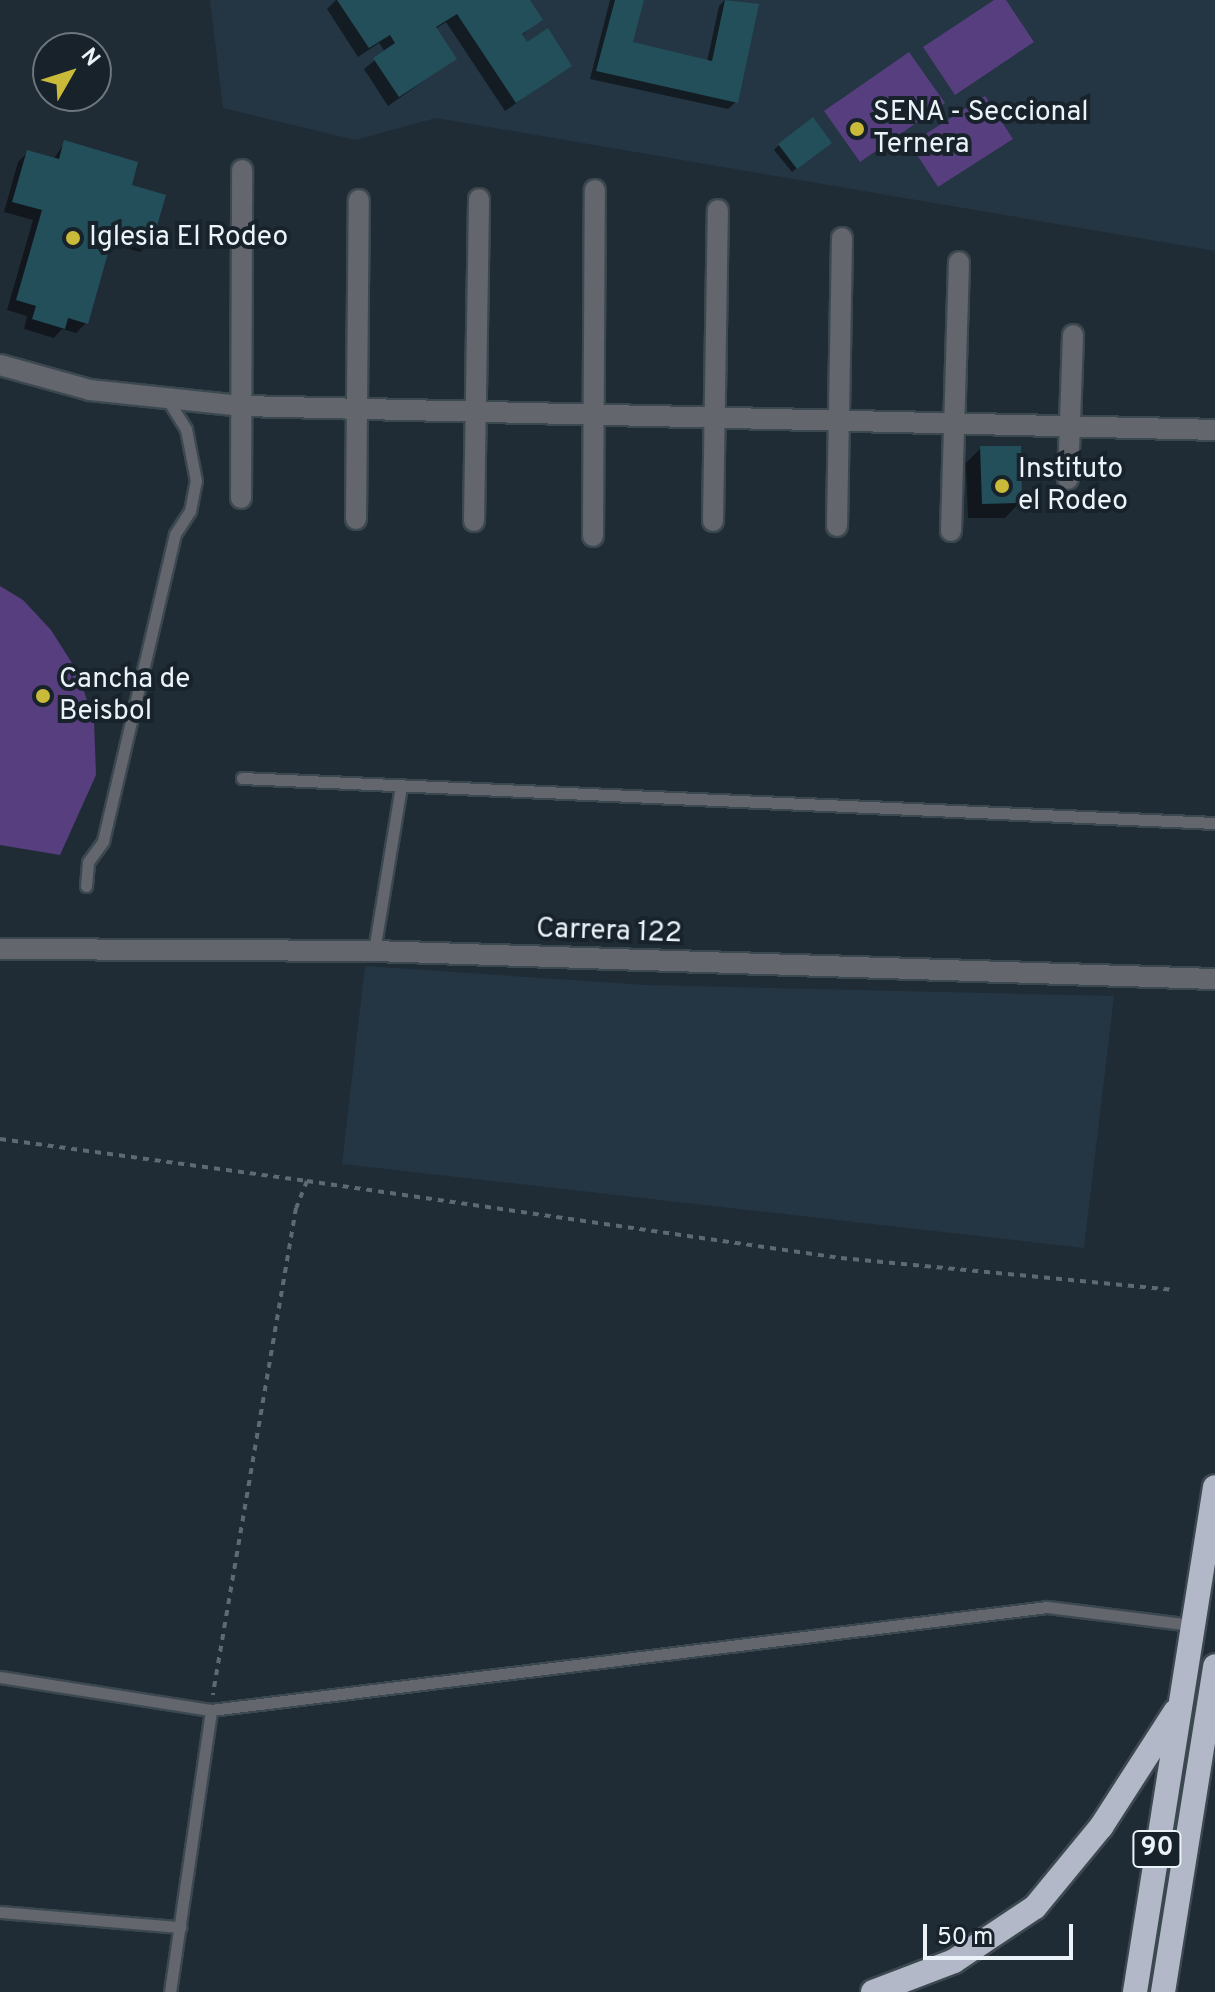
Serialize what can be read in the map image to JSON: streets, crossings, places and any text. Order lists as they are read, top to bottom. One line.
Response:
{"streets":{"highway":["90"],"street":["Carrera 122"]},"places":["SENA - Seccional Ternera","Iglesia El Rodeo","Instituto el Rodeo","Cancha de Beisbol"],"scale_bar":"50 m","north":"top right"}
